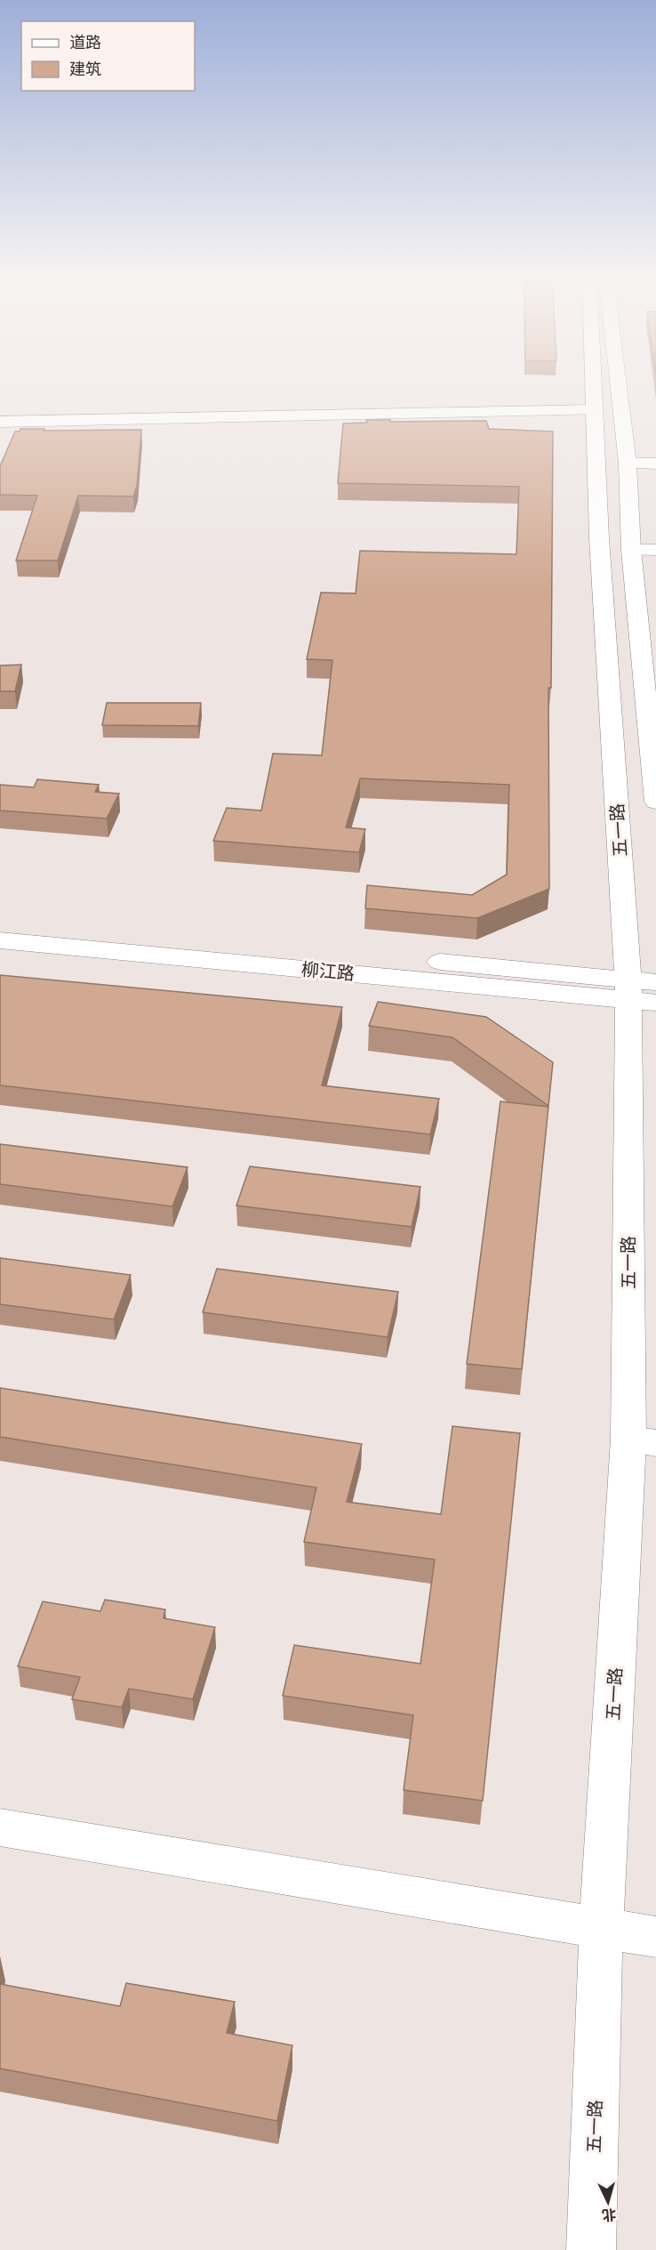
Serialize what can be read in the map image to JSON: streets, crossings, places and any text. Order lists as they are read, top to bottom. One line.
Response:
{"streets":{"street":["五一路","柳江路"]},"crossings":[["五一路","柳江路"]],"legend":["道路","建筑"],"north":"bottom"}
